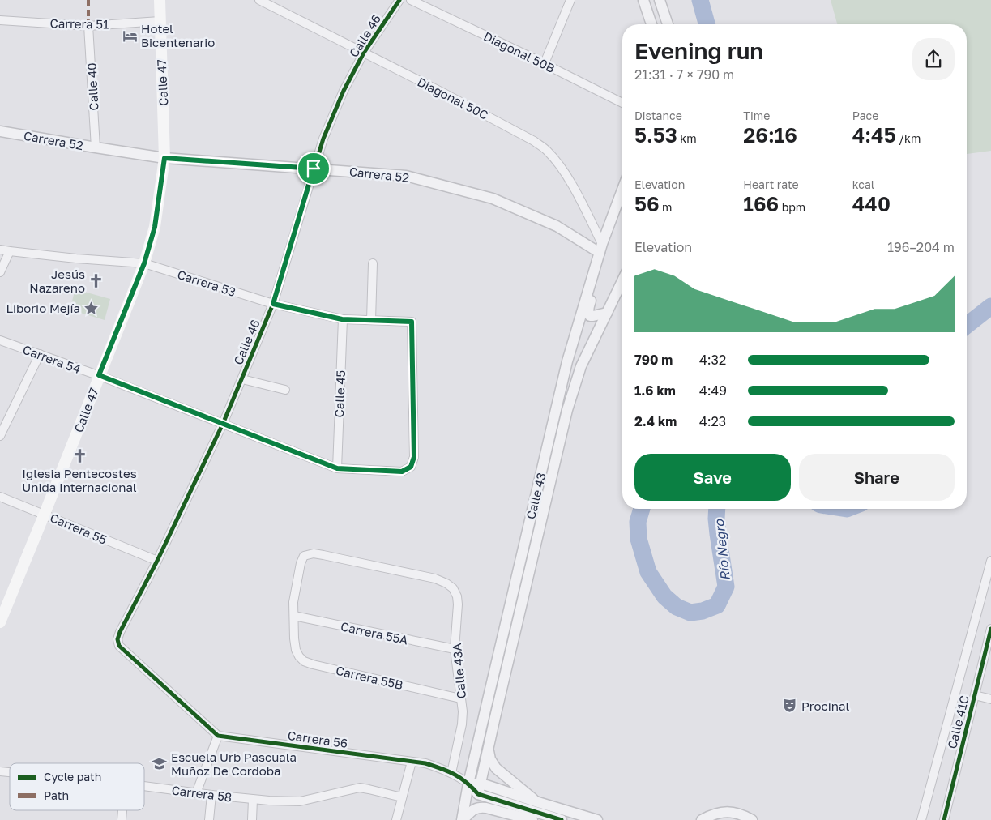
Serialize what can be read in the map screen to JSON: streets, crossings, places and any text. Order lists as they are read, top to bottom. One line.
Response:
{"streets":{"main road":["Calle 47"],"street":["Carrera 51","Calle 46","Diagonal 50B","Calle 40","Diagonal 50C","Carrera 52","Carrera 53","Carrera 54","Calle 45","Calle 43","Carrera 55","Carrera 55A","Calle 43A","Carrera 55B","Calle 41C","Carrera 56","Carrera 58"]},"crossings":[["Carrera 51","Calle 47"],["Carrera 51","Calle 40"],["Calle 46","Diagonal 50C"],["Calle 46","Carrera 52"],["Calle 46","Carrera 53"],["Calle 46","Carrera 54"],["Calle 46","Carrera 55"],["Calle 46","Carrera 56"],["Calle 47","Carrera 52"],["Calle 47","Carrera 53"],["Calle 47","Carrera 54"],["Calle 47","Carrera 55"],["Calle 40","Carrera 52"],["Diagonal 50C","Carrera 52"],["Diagonal 50C","Calle 43"],["Carrera 52","Calle 43"],["Carrera 53","Carrera 54"],["Carrera 53","Calle 45"],["Carrera 54","Calle 45"],["Calle 43","Carrera 56"],["Carrera 55A","Calle 43A"],["Carrera 55A","Carrera 55B"],["Calle 43A","Carrera 55B"],["Calle 43A","Carrera 56"]],"water":["Río Negro"],"places":{"hotel":["Hotel Bicentenario"],"church":["Jesús Nazareno","Iglesia Pentecostes Unida Internacional"],"place":["Liborio Mejía"],"theatre":["Procinal"],"school or university":["Escuela Urb Pascuala Muñoz De Cordoba"]},"legend":["Cycle path","Path"],"page":{"heading":["Evening run","21:31 · 7 × 790 m"],"stats":[["Distance","5.53 km"],["Time","26:16"],["Pace","4:45 /km"],["Elevation","56 m"],["Heart rate","166 bpm"],["kcal","440"]],"chart":["Elevation","196–204 m"],"list":[{"name":"790 m","note":"4:32"},{"name":"1.6 km","note":"4:49"},{"name":"2.4 km","note":"4:23"}],"buttons":["Save","Share"]}}
